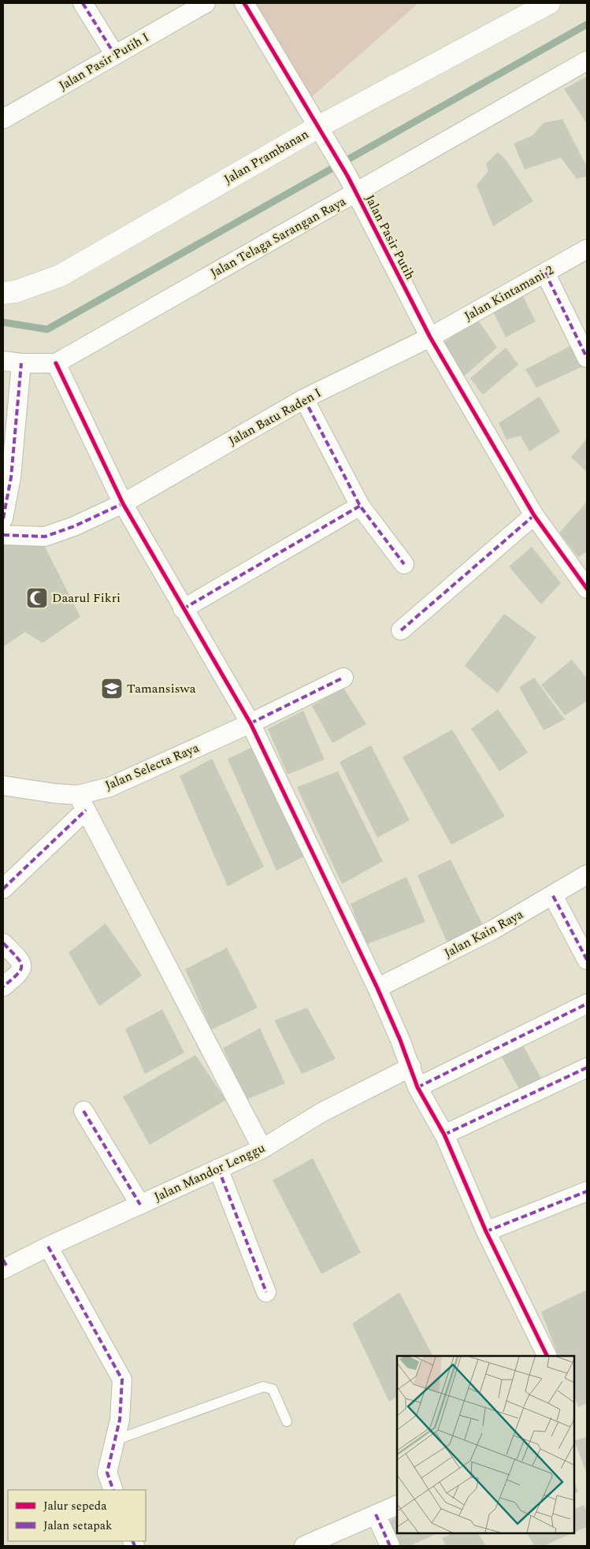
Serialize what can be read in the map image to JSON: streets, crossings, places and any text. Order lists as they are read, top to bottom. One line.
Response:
{"streets":{"street":["Jalan Pasir Putih I","Jalan Prambanan","Jalan Telaga Sarangan Raya","Jalan Pasir Putih","Jalan Kintamani 2","Jalan Batu Raden I","Jalan Selecta Raya","Jalan Kain Raya","Jalan Mandor Lenggu"]},"crossings":[["Jalan Prambanan","Jalan Pasir Putih"],["Jalan Telaga Sarangan Raya","Jalan Pasir Putih"],["Jalan Pasir Putih","Jalan Kintamani 2"],["Jalan Pasir Putih","Jalan Batu Raden I"],["Jalan Kintamani 2","Jalan Batu Raden I"]],"places":{"mosque":["Daarul Fikri"],"school or university":["Tamansiswa"]},"legend":["Jalur sepeda","Jalan setapak"]}
